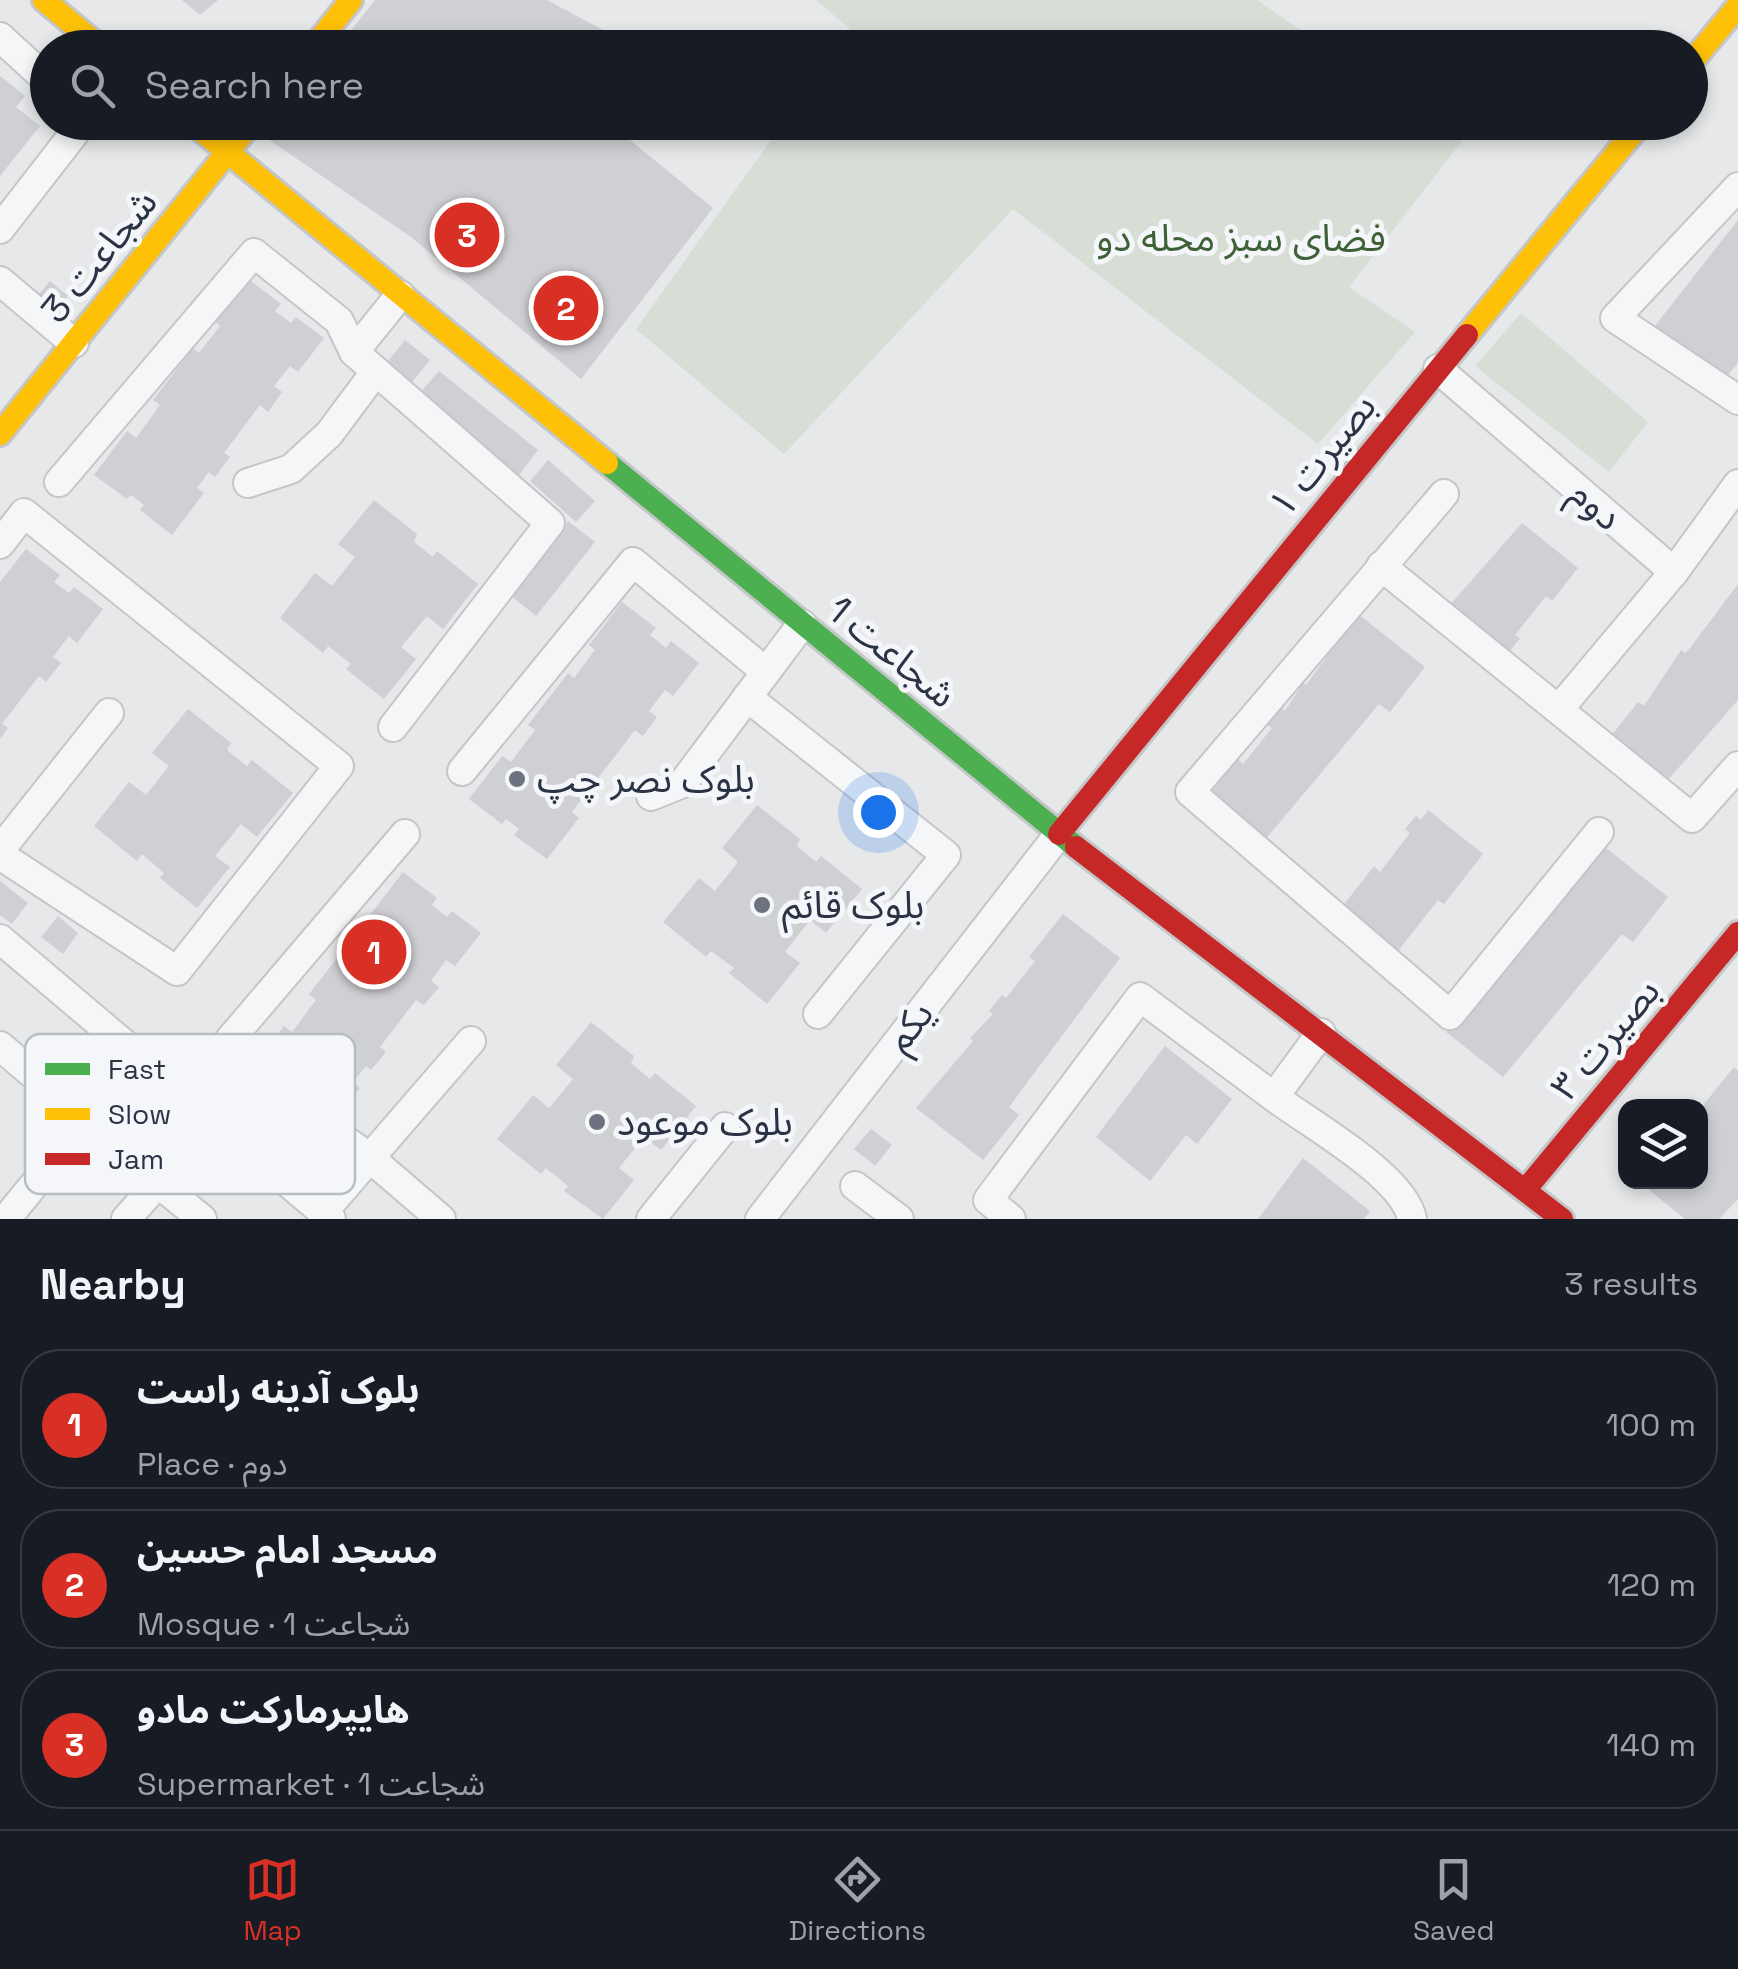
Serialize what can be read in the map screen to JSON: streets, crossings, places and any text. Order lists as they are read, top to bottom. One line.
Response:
{"streets":{"street":["شجاعت 3","بصیرت ۱","دوم","شجاعت 1","یکم","بصیرت ۳"]},"crossings":[["شجاعت 3","شجاعت 1"],["بصیرت ۱","دوم"],["بصیرت ۱","شجاعت 1"],["بصیرت ۱","یکم"],["شجاعت 1","یکم"],["شجاعت 1","بصیرت ۳"]],"parks":["فضای سبز محله دو"],"places":["بلوک نصر چپ","بلوک قائم","بلوک موعود"],"legend":["Fast","Slow","Jam"],"page":{"search":"Search here","pins":["3","2","1"],"heading":["Nearby","3 results"],"list":[{"mark":"1","name":"بلوک آدینه راست","note":"Place · دوم","value":"100 m"},{"mark":"2","name":"مسجد امام حسین","note":"Mosque · شجاعت 1","value":"120 m"},{"mark":"3","name":"هایپرمارکت مادو","note":"Supermarket · شجاعت 1","value":"140 m"}],"nav":["Map","Directions","Saved"]}}
